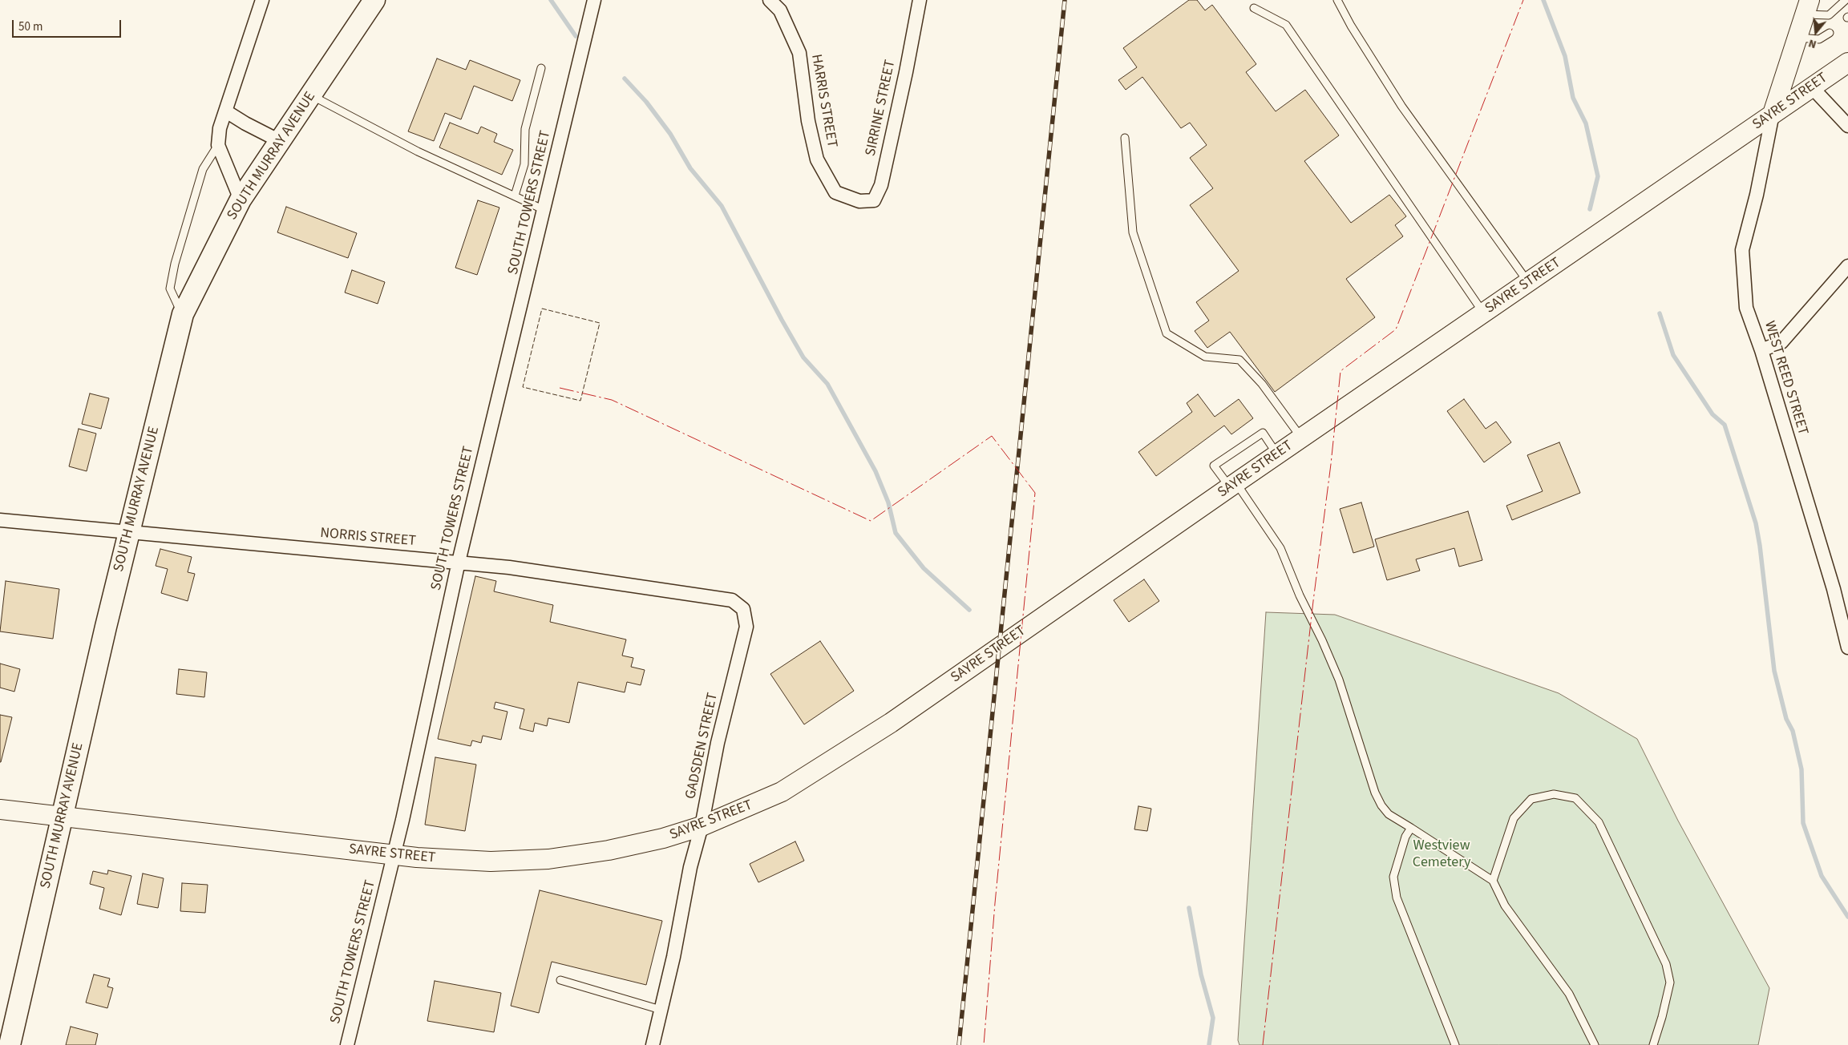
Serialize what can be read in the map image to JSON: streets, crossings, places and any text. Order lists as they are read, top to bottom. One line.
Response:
{"streets":{"main road":["SAYRE STREET","SOUTH MURRAY AVENUE"],"street":["HARRIS STREET","SIRRINE STREET","SOUTH TOWERS STREET","WEST REED STREET","NORRIS STREET","GADSDEN STREET"]},"crossings":[["HARRIS STREET","SIRRINE STREET"],["SAYRE STREET","SOUTH MURRAY AVENUE"],["SAYRE STREET","SOUTH TOWERS STREET"],["SAYRE STREET","WEST REED STREET"],["SAYRE STREET","GADSDEN STREET"],["SOUTH MURRAY AVENUE","NORRIS STREET"],["SOUTH TOWERS STREET","NORRIS STREET"],["NORRIS STREET","GADSDEN STREET"]],"parks":["Westview Cemetery"],"scale_bar":"50 m","north":"bottom"}
